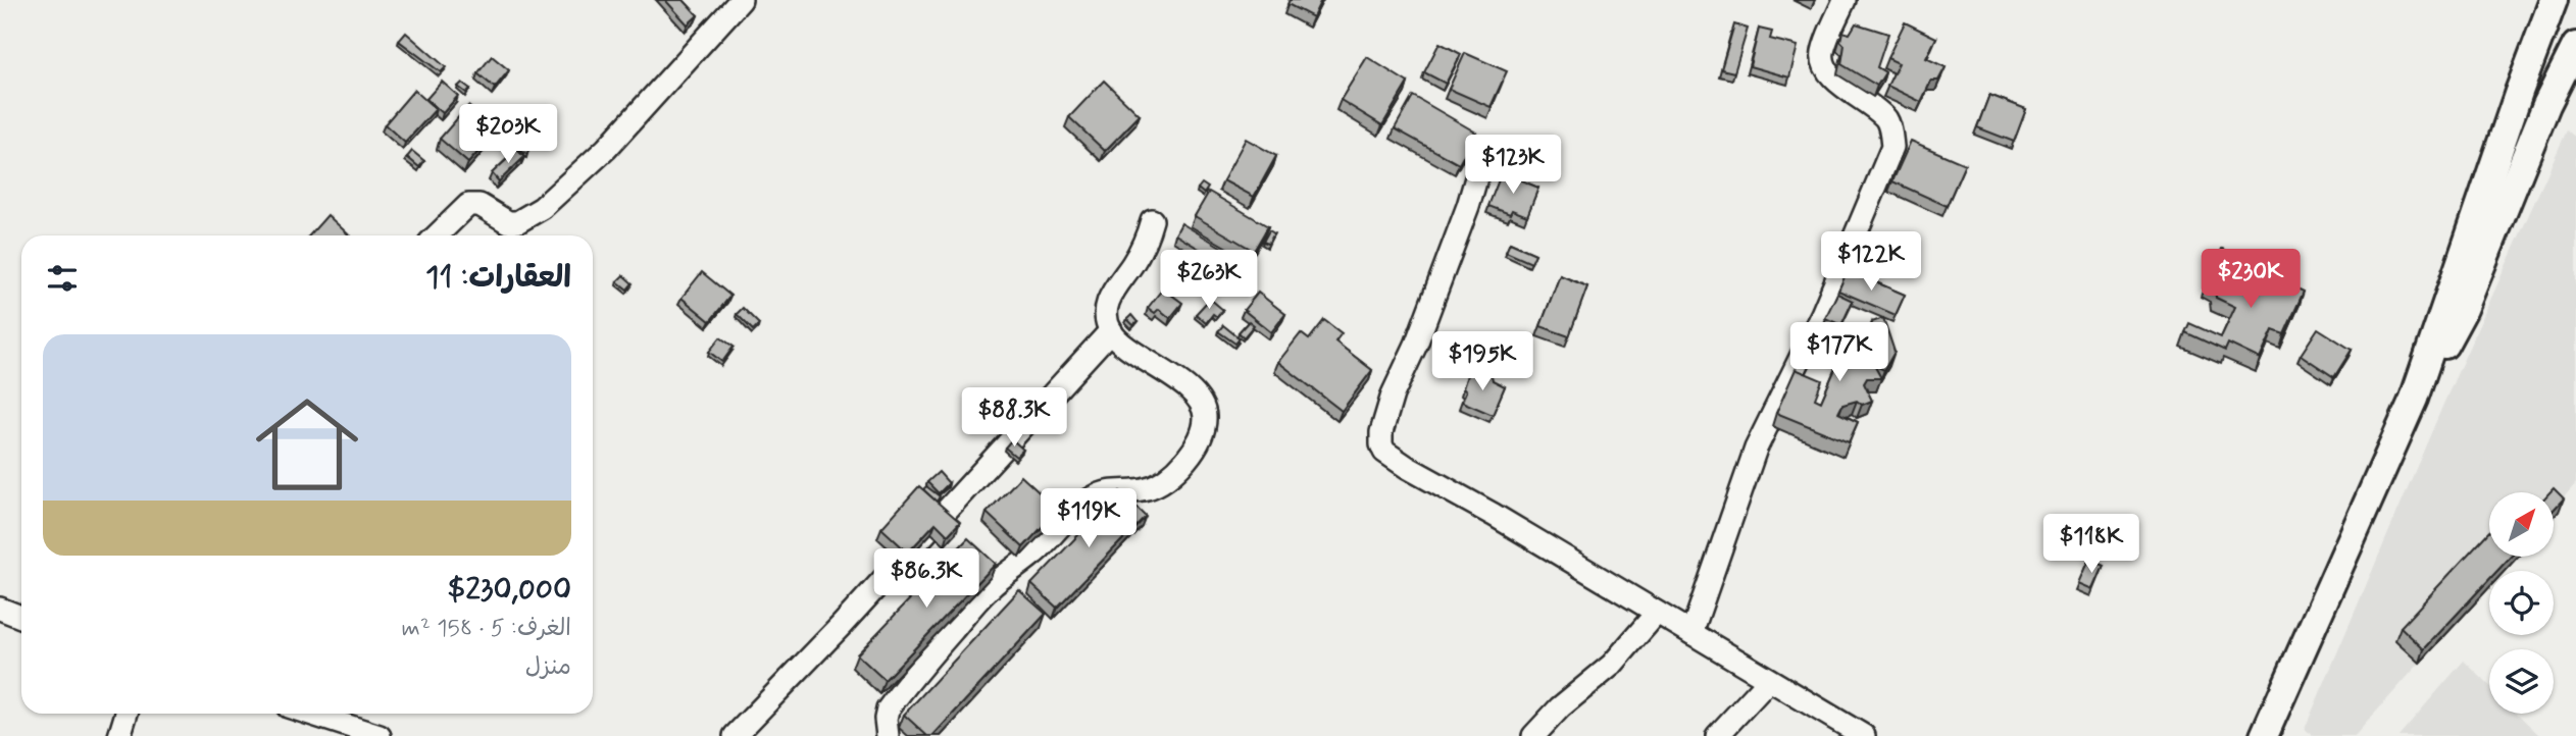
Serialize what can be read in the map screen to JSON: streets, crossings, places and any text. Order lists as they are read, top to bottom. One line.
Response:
{"north":"top right","page":{"price":["$203K","$123K","$122K","$230K","$263K","$177K","$195K","$88.3K","$119K","$118K","$86.3K"],"heading":"العقارات: 11","list":[{"name":"$230,000","note":"الغرف: 5 · 158 m² · منزل"}]}}
